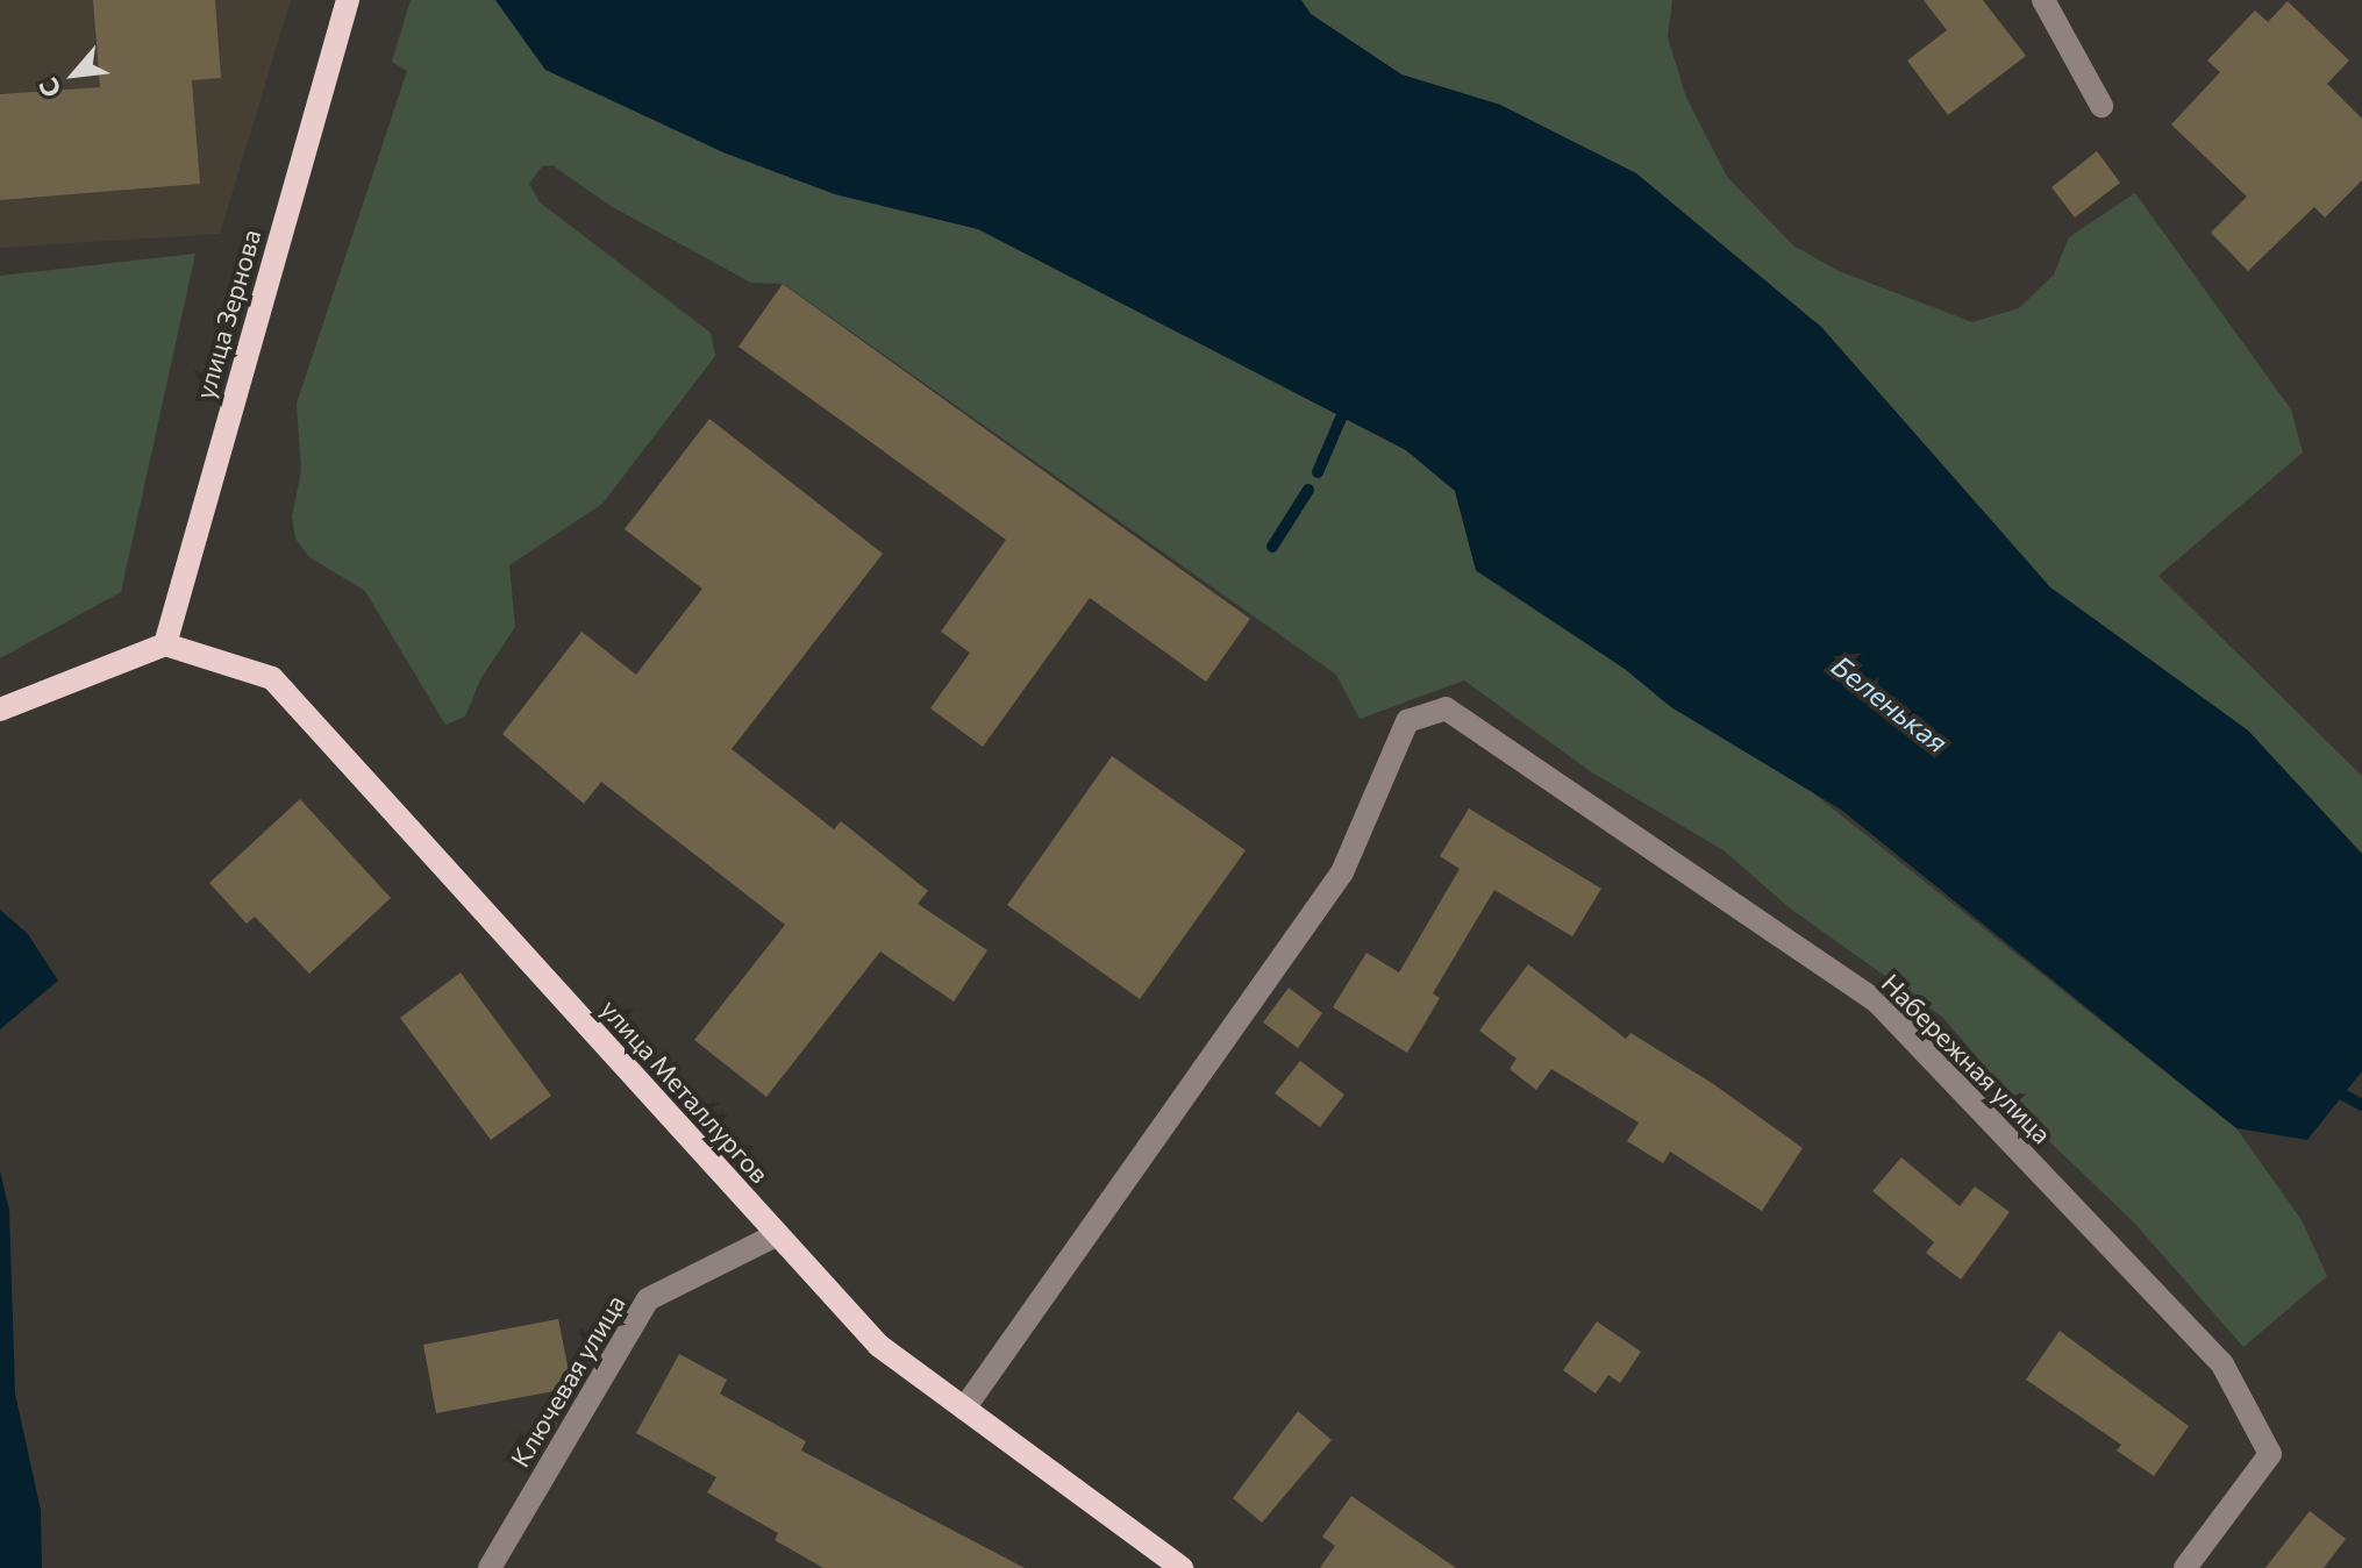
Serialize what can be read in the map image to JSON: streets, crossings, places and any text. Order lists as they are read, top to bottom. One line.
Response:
{"streets":{"main road":["улица Зернова","улица Металлургов"],"street":["Набережная улица","Ключевая улица"]},"crossings":[["улица Зернова","улица Металлургов"],["Набережная улица","улица Металлургов"],["улица Металлургов","Ключевая улица"]],"water":["Беленькая"],"north":"bottom left"}
